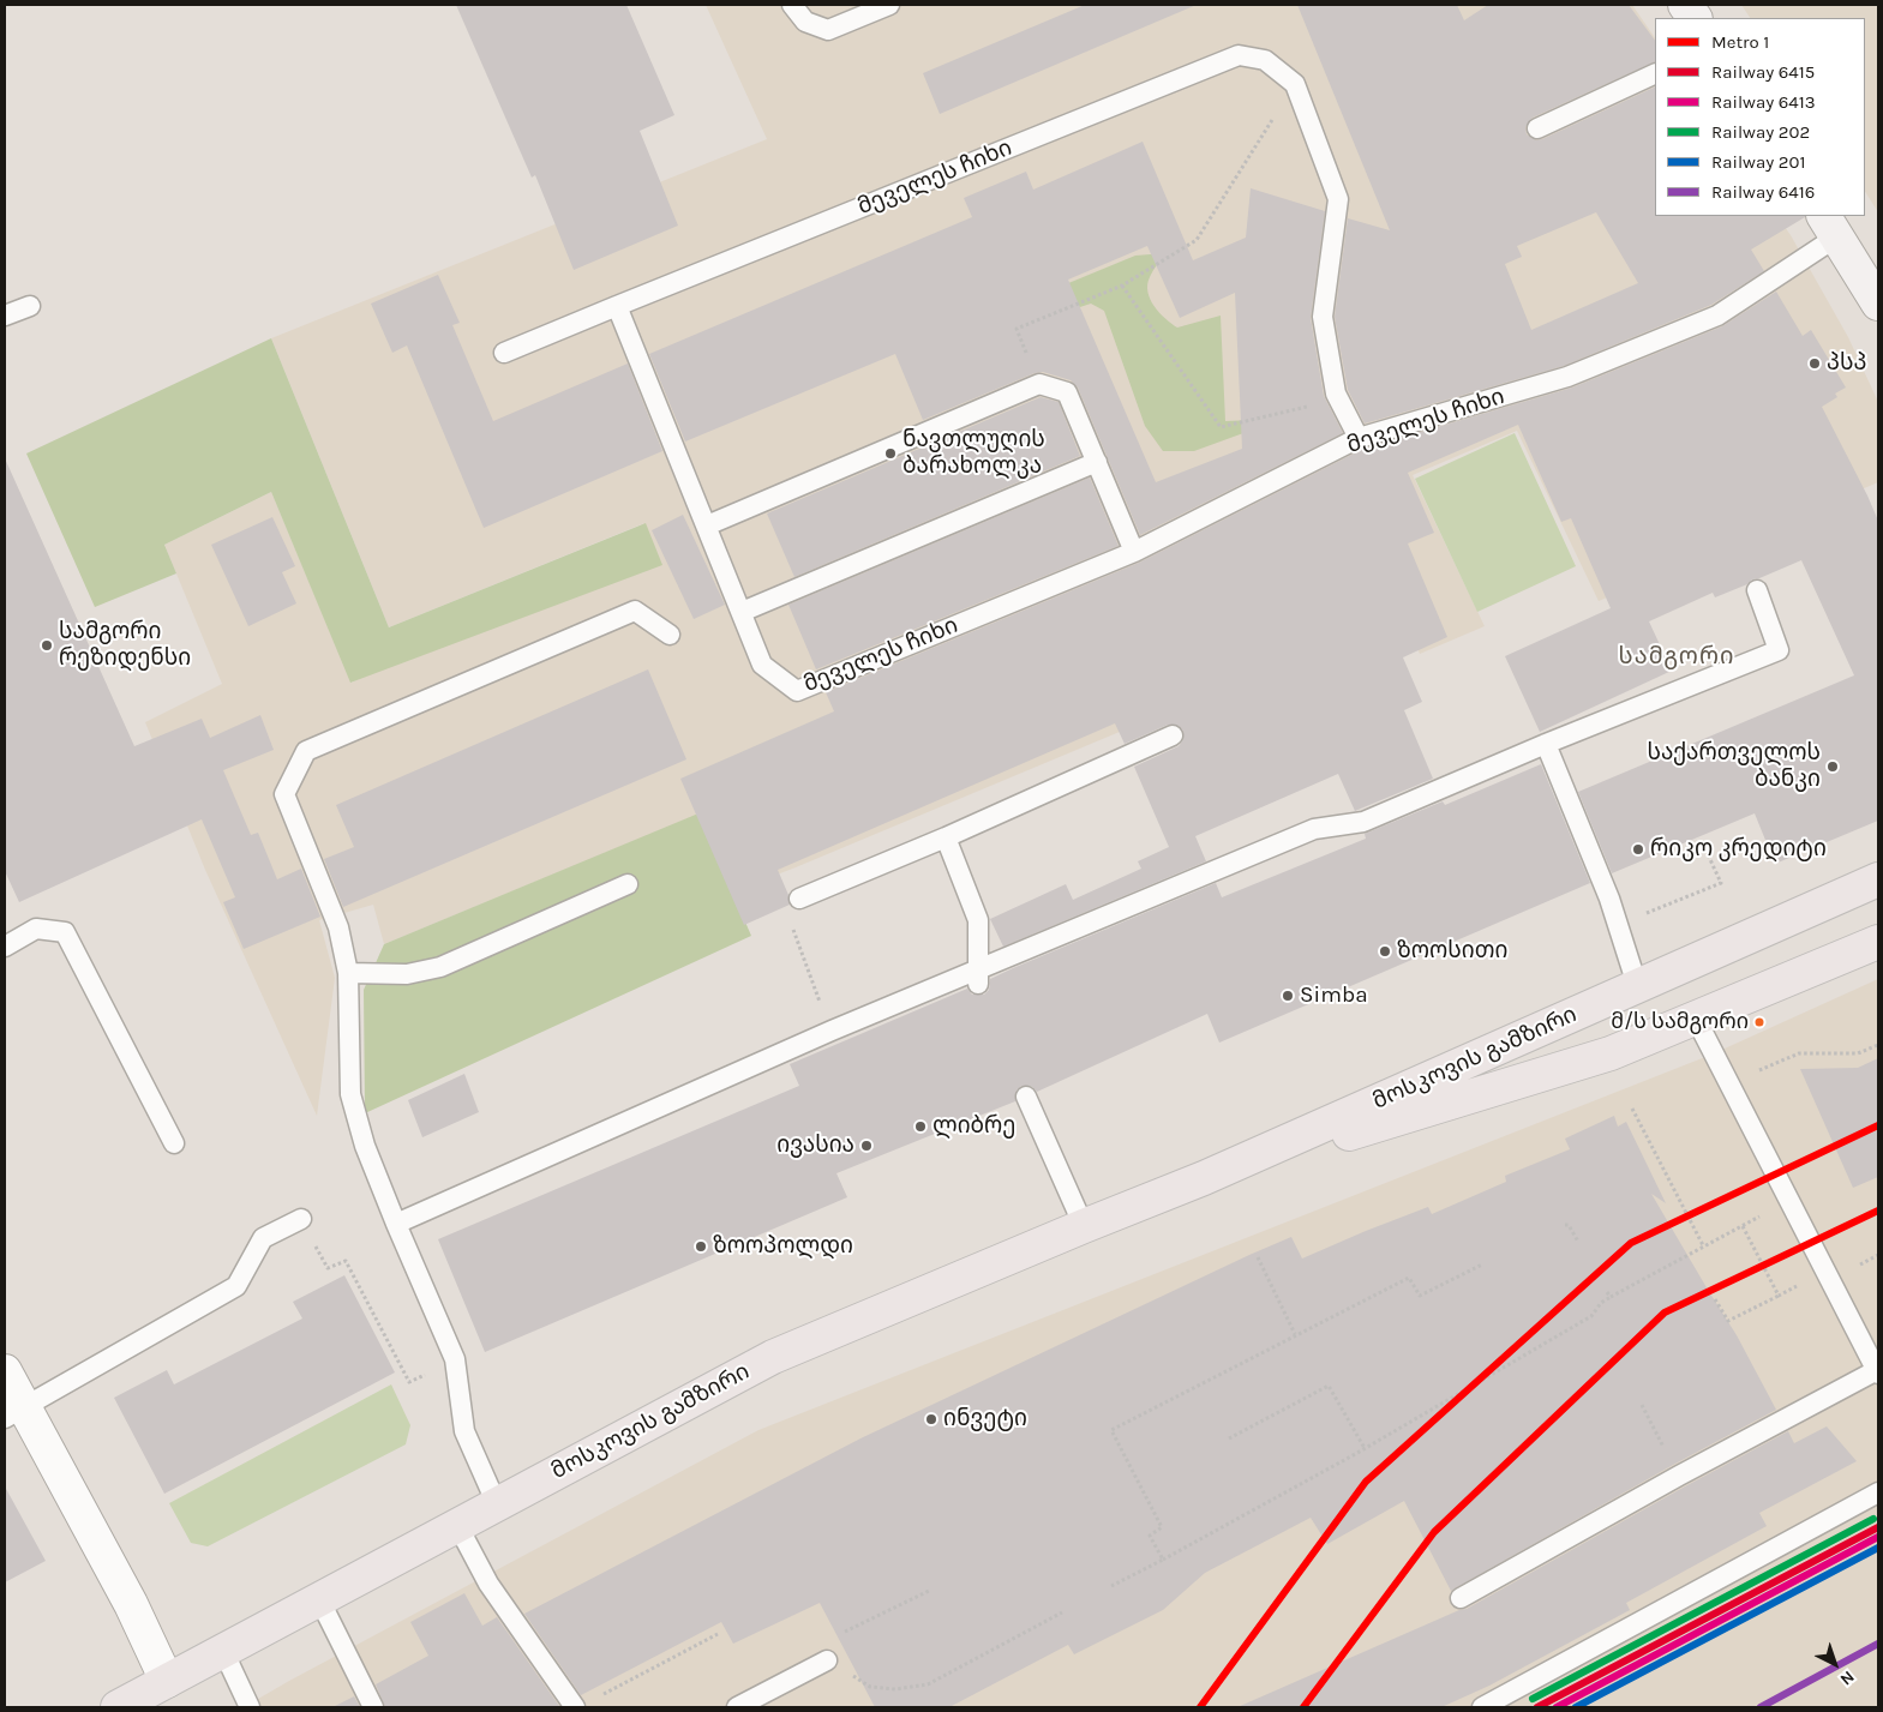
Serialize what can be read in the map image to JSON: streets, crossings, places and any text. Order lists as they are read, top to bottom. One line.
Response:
{"streets":{"main road":["მოსკოვის გამზირი"],"lane":["მეველეს ჩიხი"]},"districts":["სამგორი"],"places":["პსპ","ნავთლუღის ბარახოლკა","სამგორი რეზიდენსი","საქართველოს ბანკი","რიკო კრედიტი","ზოოსითი","Simba","მ/ს სამგორი","ლიბრე","ივასია","ზოოპოლდი","ინვეტი"],"lines":["metro line 1","rail line 202","rail line 6415","rail line 6413","rail line 201","rail line 6416"],"legend":["Metro 1","Railway 6415","Railway 6413","Railway 202","Railway 201","Railway 6416"],"north":"bottom right"}
